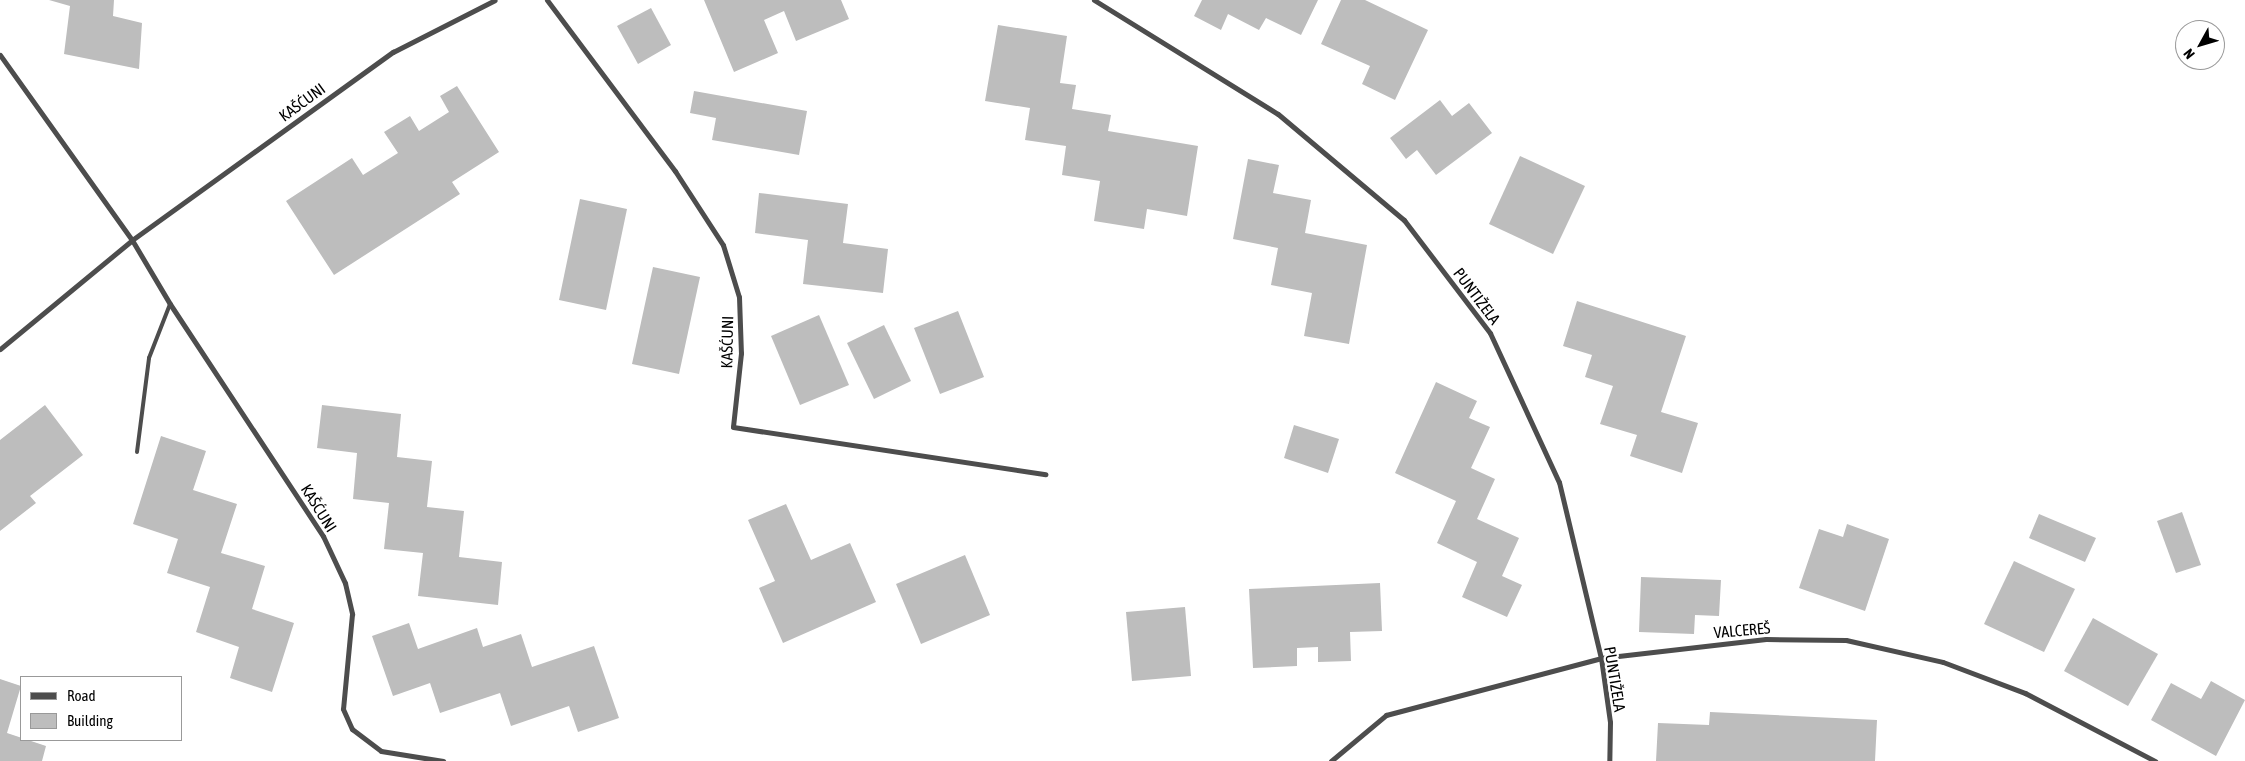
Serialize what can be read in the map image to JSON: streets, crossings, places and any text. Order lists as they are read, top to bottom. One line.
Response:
{"streets":{"street":["KAŠĆUNI","PUNTIŽELA","VALCEREŠ"]},"crossings":[["PUNTIŽELA","VALCEREŠ"]],"legend":["Road","Building"],"north":"bottom left"}
